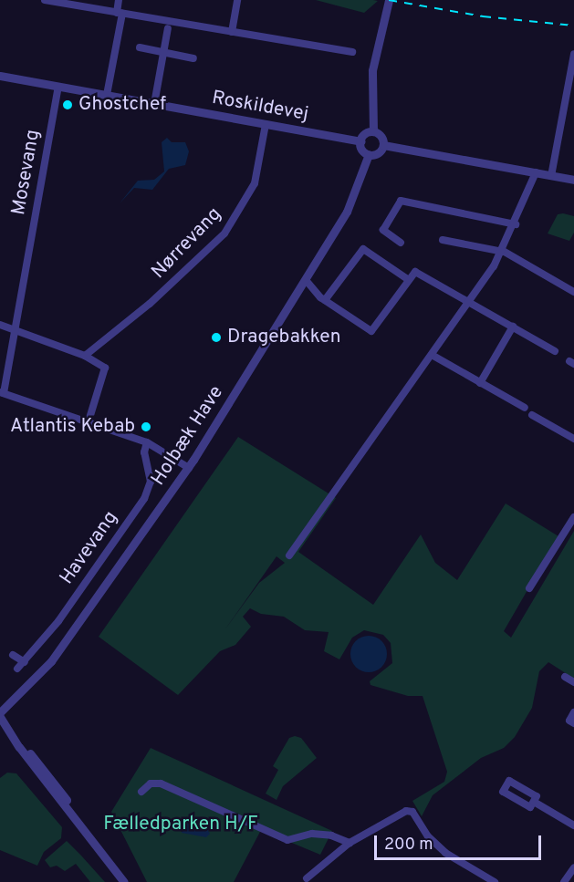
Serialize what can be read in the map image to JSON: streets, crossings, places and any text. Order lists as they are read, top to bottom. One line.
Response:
{"streets":{"street":["Roskildevej","Mosevang","Nørrevang","Holbæk Have","Havevang"]},"crossings":[["Roskildevej","Mosevang"],["Roskildevej","Nørrevang"],["Roskildevej","Holbæk Have"]],"parks":["Fælledparken H/F"],"places":["Ghostchef","Dragebakken","Atlantis Kebab"],"scale_bar":"200 m"}
